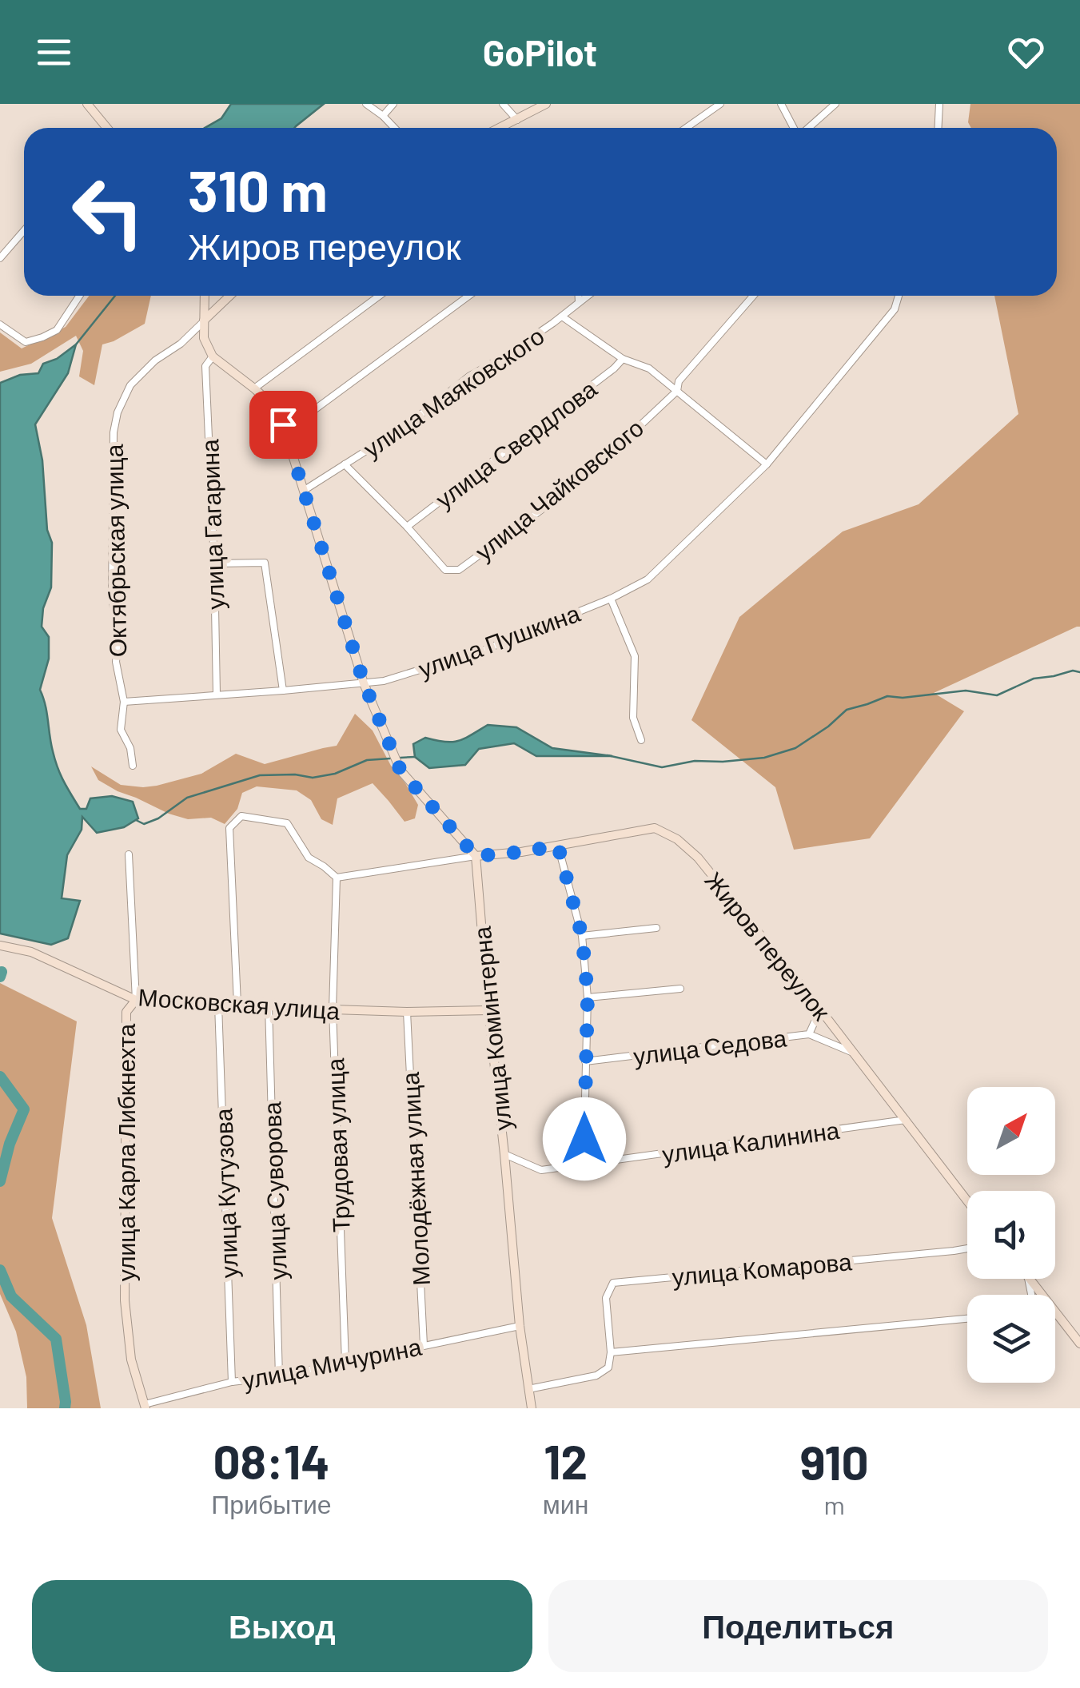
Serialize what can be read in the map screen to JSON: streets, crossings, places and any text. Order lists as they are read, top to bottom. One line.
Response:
{"streets":{"street":["улица Маяковского","улица Свердлова","улица Чайковского","улица Гагарина","Октябрьская улица","улица Пушкина","Жиров переулок","Московская улица","улица Коминтерна","улица Седова","улица Калинина","Трудовая улица","улица Карла Либкнехта","Молодёжная улица","улица Суворова","улица Кутузова","улица Комарова","улица Мичурина"]},"crossings":[["улица Маяковского","улица Чайковского"],["улица Свердлова","улица Чайковского"],["улица Гагарина","улица Пушкина"],["Октябрьская улица","улица Пушкина"],["Жиров переулок","улица Коминтерна"],["Жиров переулок","улица Седова"],["Жиров переулок","улица Калинина"],["Московская улица","улица Коминтерна"],["Московская улица","Трудовая улица"],["Московская улица","улица Карла Либкнехта"],["Московская улица","Молодёжная улица"],["Московская улица","улица Суворова"],["Московская улица","улица Кутузова"],["улица Коминтерна","улица Калинина"],["улица Коминтерна","улица Мичурина"],["Трудовая улица","улица Мичурина"],["улица Карла Либкнехта","улица Мичурина"],["Молодёжная улица","улица Мичурина"],["улица Суворова","улица Мичурина"],["улица Кутузова","улица Мичурина"]],"north":"top right","page":{"header":"GoPilot","turn":["310 m","Жиров переулок"],"eta":["08:14","Прибытие","12","мин","910","m"],"buttons":["Выход","Поделиться"]}}
